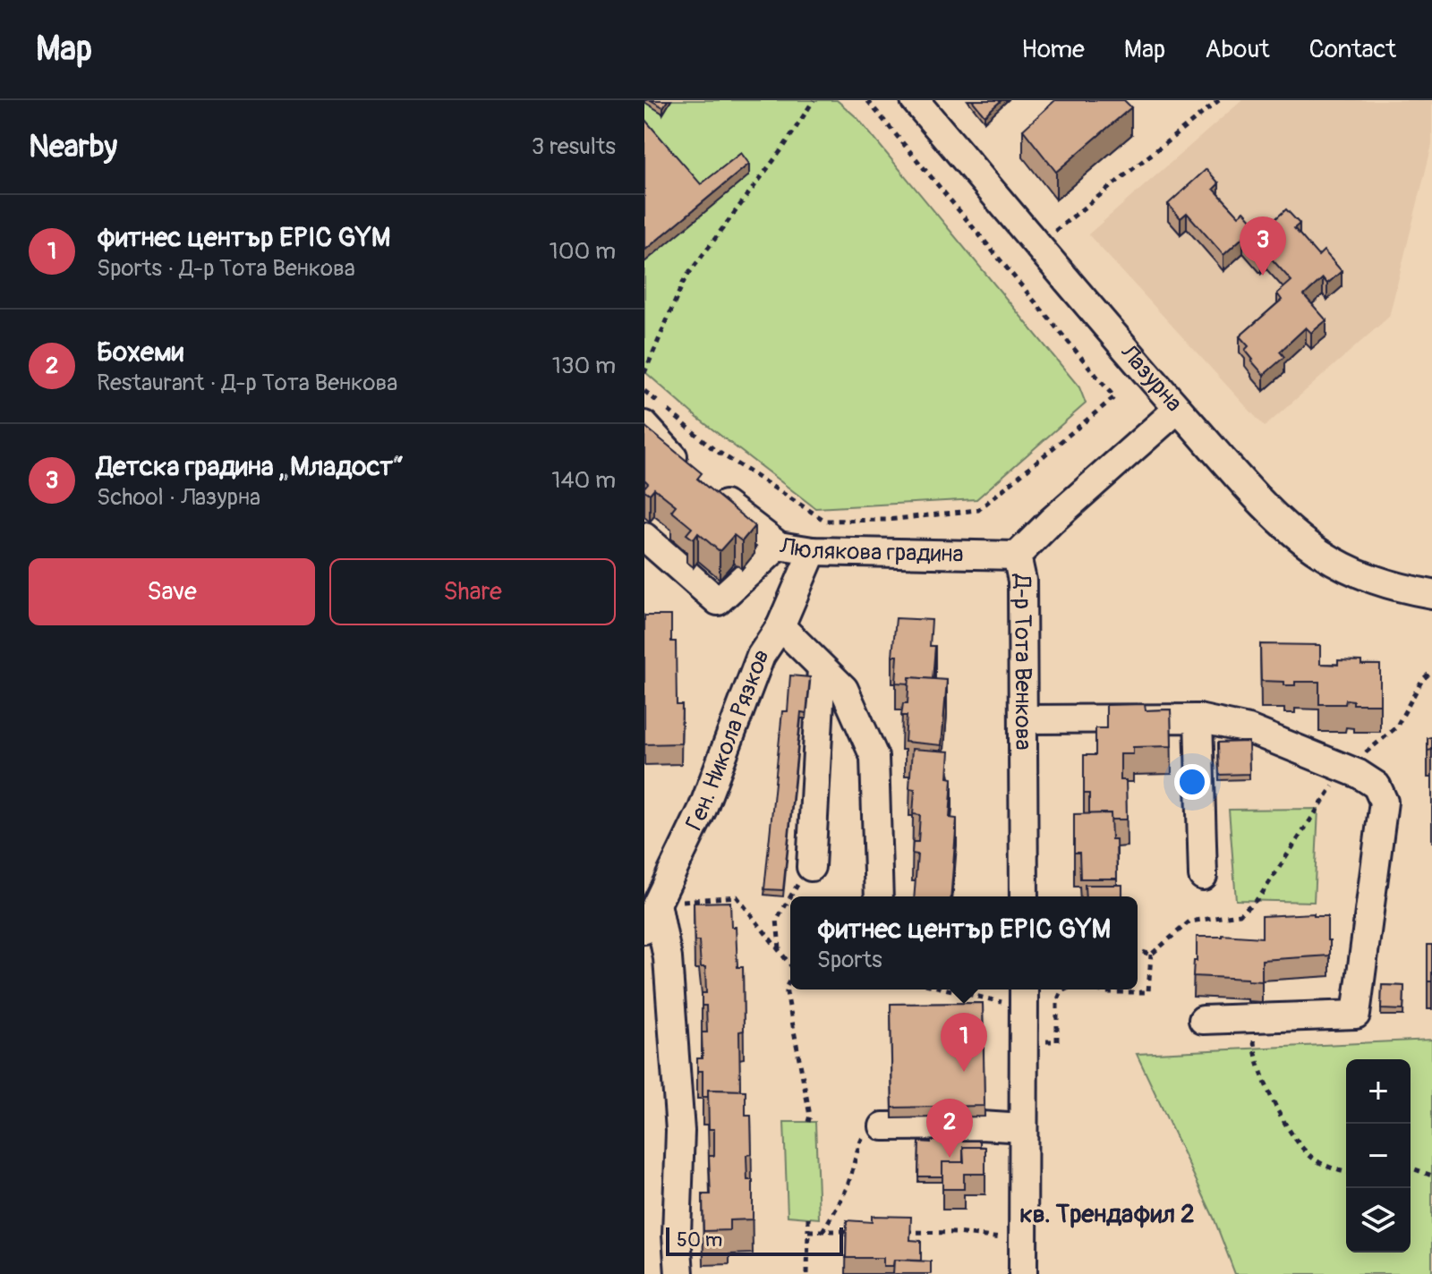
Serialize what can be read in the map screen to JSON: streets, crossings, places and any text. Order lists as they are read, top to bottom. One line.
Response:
{"streets":{"street":["Лазурна","Люлякова градина","Д-р Тота Венкова","Ген. Никола Рязков"]},"crossings":[["Лазурна","Д-р Тота Венкова"],["Люлякова градина","Д-р Тота Венкова"],["Люлякова градина","Ген. Никола Рязков"]],"districts":["кв. Трендафил 2"],"scale_bar":"50 m","page":{"header":"Map","nav":["Home","Map","About","Contact"],"heading":["Nearby","3 results"],"list":[{"mark":"1","name":"фитнес център EPIC GYM","note":"Sports · Д-р Тота Венкова","value":"100 m"},{"mark":"2","name":"Бохеми","note":"Restaurant · Д-р Тота Венкова","value":"130 m"},{"mark":"3","name":"Детска градина „Младост“","note":"School · Лазурна","value":"140 m"}],"pins":["3","1","2"],"buttons":["Save","Share"],"popup":["фитнес център EPIC GYM","Sports"],"map_buttons":["+","−"],"scale":"50 m"}}
